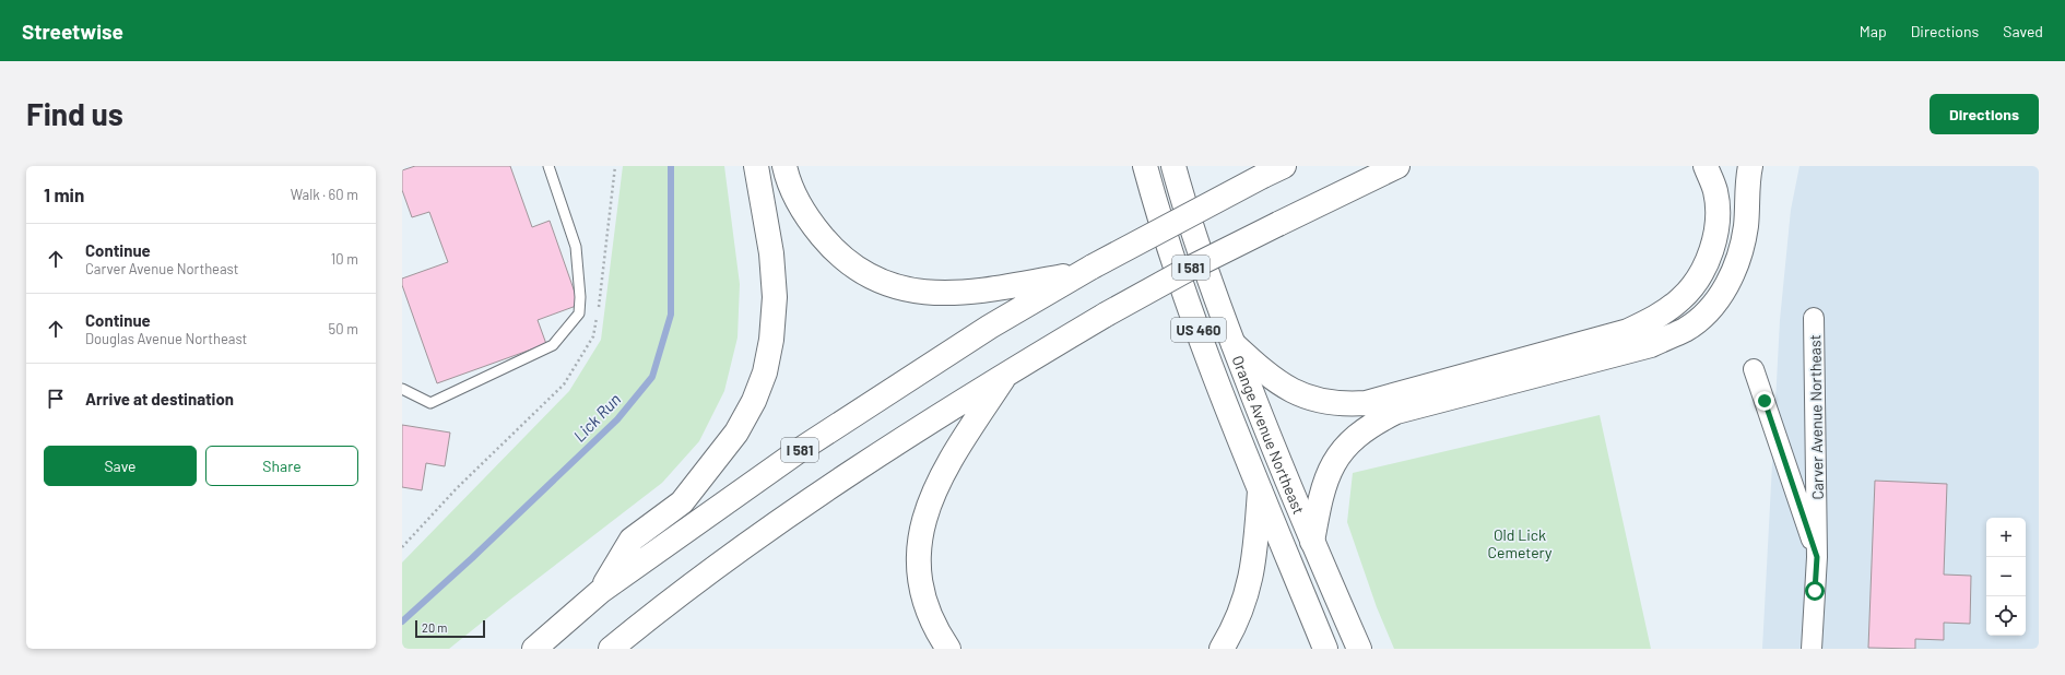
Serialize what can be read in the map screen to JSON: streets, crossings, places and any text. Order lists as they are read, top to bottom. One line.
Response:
{"streets":{"highway":["I 581","US 460","Orange Avenue Northeast"],"street":["Carver Avenue Northeast"]},"water":["Lick Run"],"parks":["Old Lick Cemetery"],"scale_bar":"20 m","page":{"header":"Streetwise","nav":["Map","Directions","Saved"],"buttons":["Directions",["Save","Share"]],"title":"Find us","heading":["1 min","Walk · 60 m"],"list":[["Continue","Carver Avenue Northeast","10 m"],["Continue","Douglas Avenue Northeast","50 m"],"Arrive at destination"],"map_buttons":["+","−"],"scale":"20 m"}}
